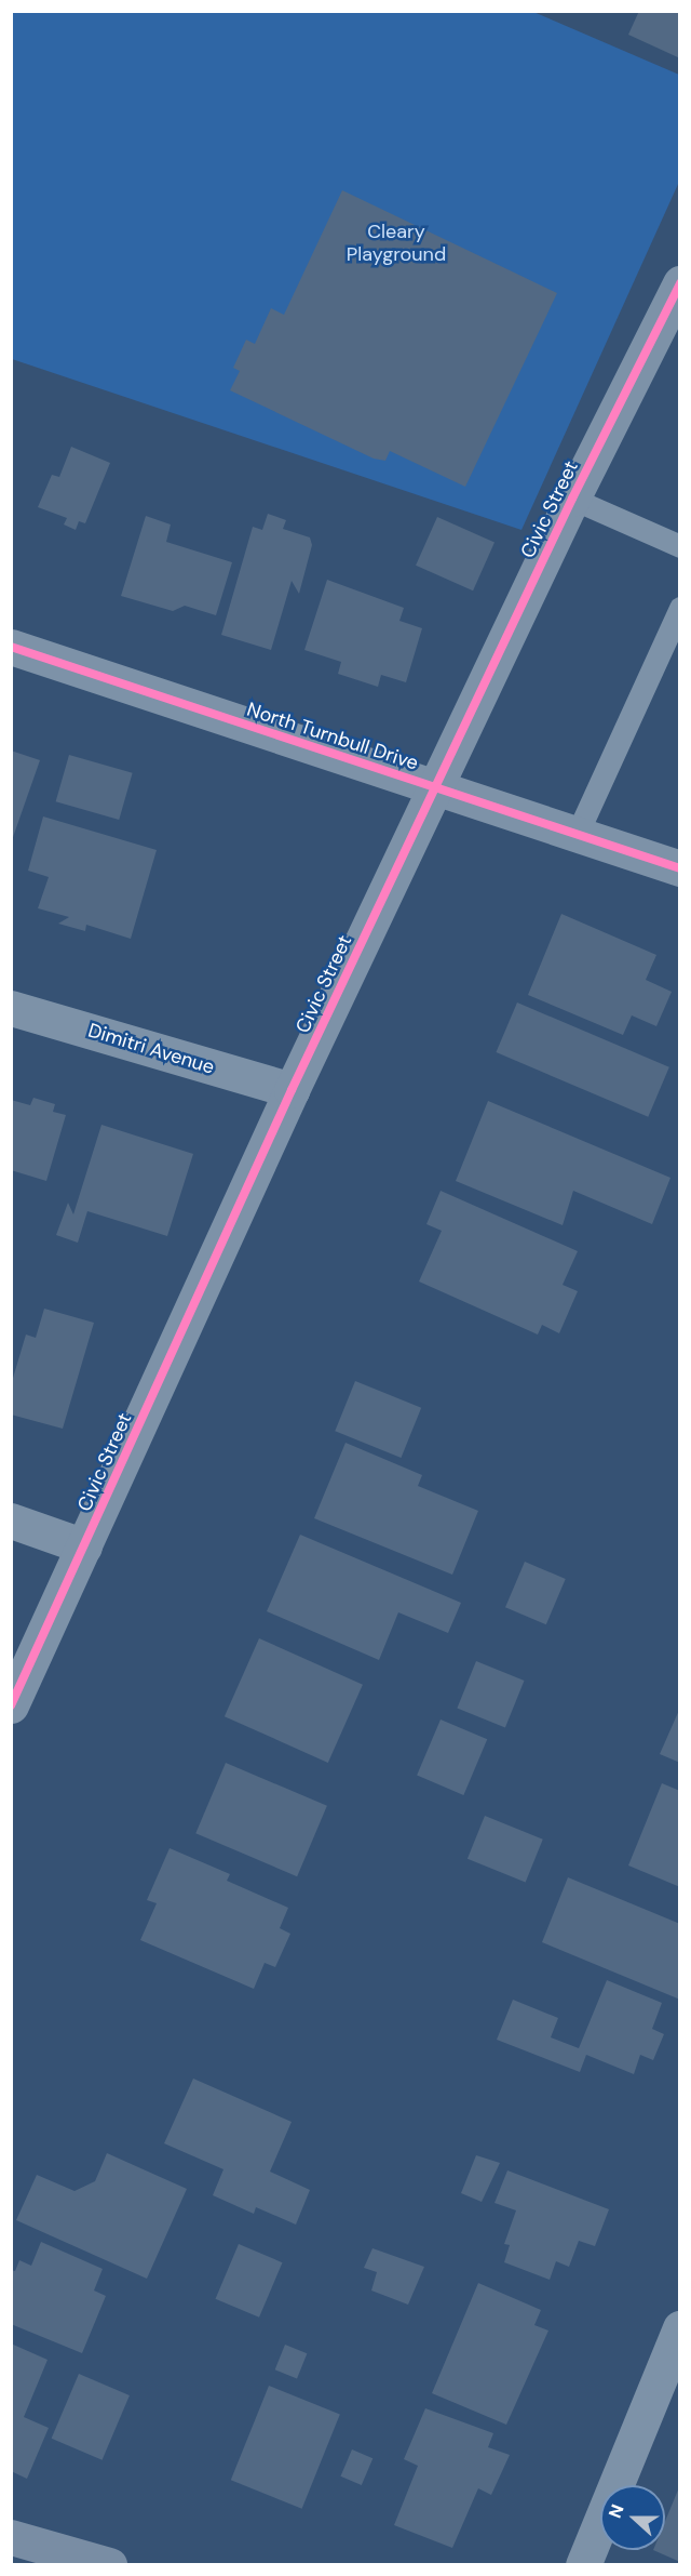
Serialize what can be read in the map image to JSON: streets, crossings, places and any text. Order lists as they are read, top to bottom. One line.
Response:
{"streets":{"street":["Civic Street","North Turnbull Drive","Dimitri Avenue"]},"crossings":[["Civic Street","North Turnbull Drive"],["Civic Street","Dimitri Avenue"]],"parks":["Cleary Playground"],"north":"left"}
